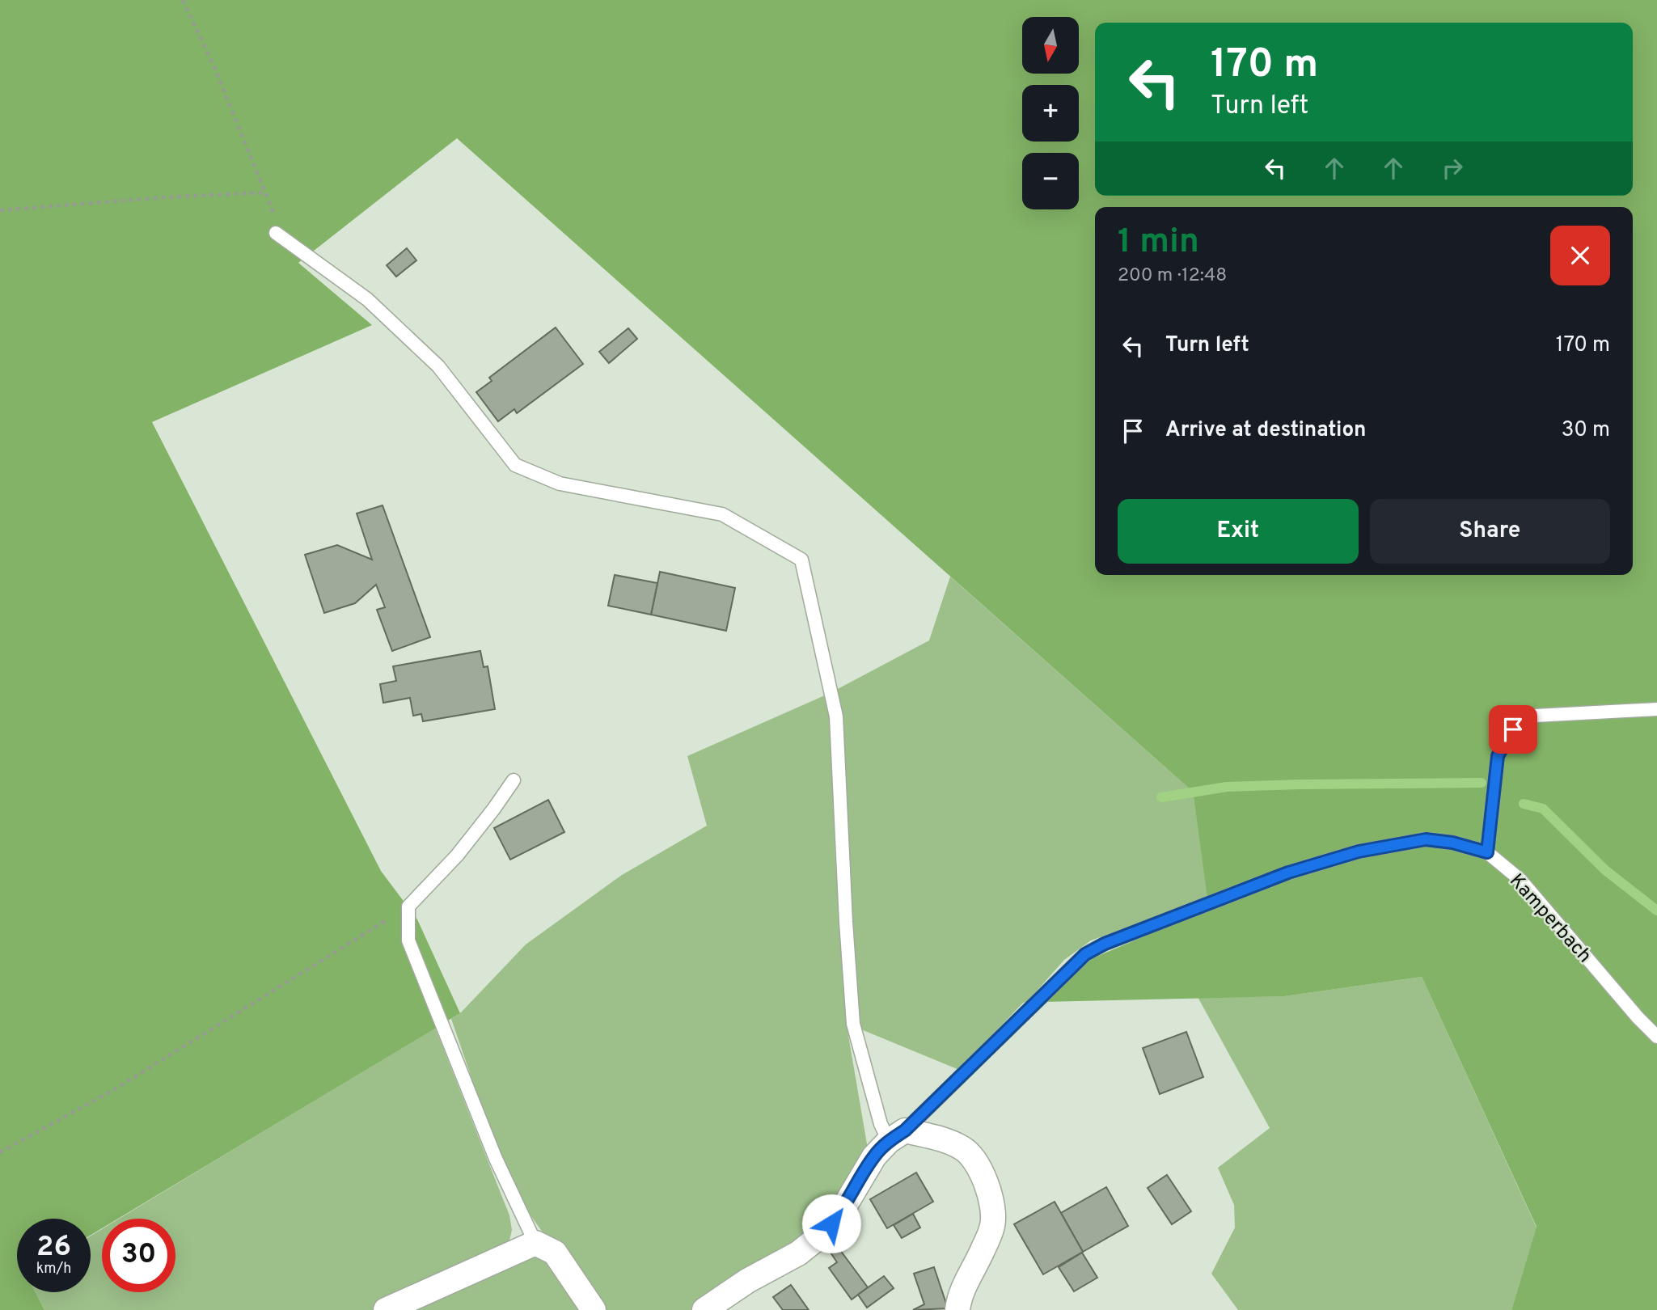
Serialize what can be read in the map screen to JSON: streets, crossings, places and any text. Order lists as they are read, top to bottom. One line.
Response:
{"streets":{"street":["Kamperbach"]},"north":"bottom","page":{"map_buttons":["+","−"],"turn":["170 m","Turn left"],"heading":["1 min","200 m · 12:48"],"list":[{"name":"Turn left","value":"170 m"},{"name":"Arrive at destination","value":"30 m"}],"buttons":["Exit","Share"],"speed":"26 km/h","limit":"30"}}
